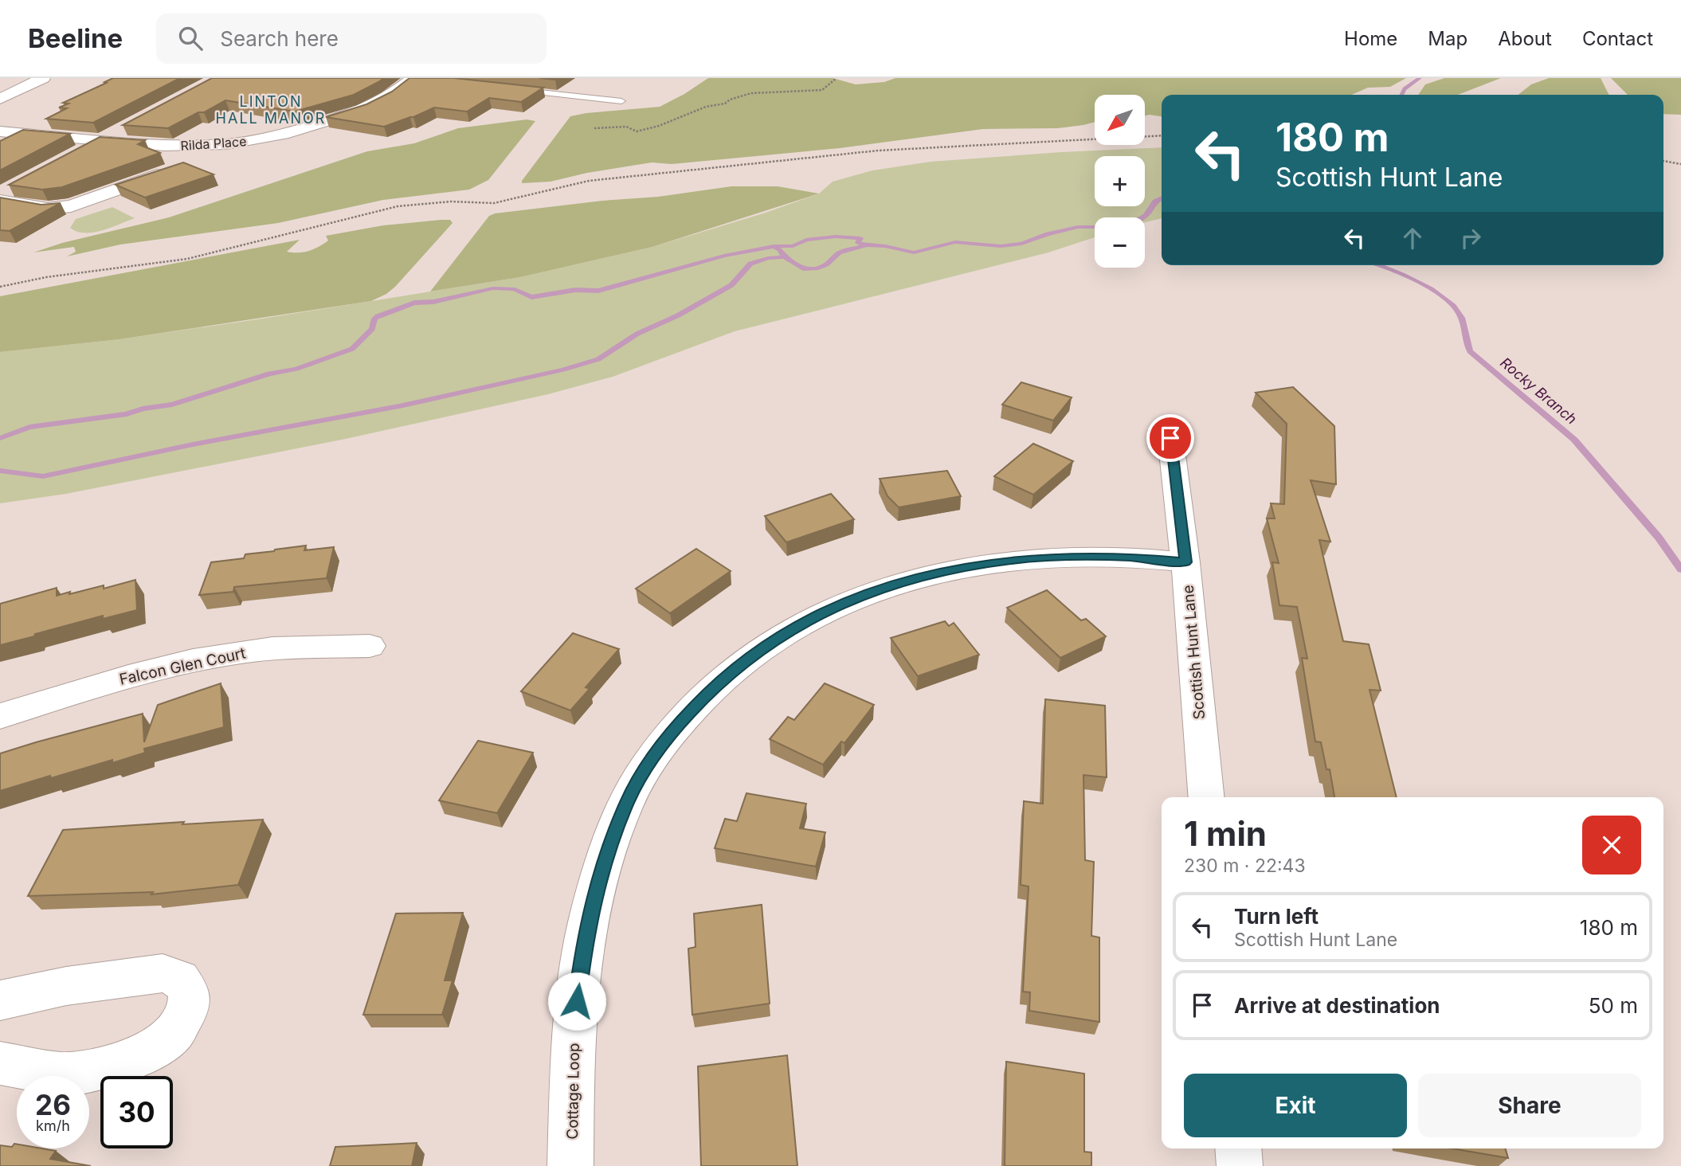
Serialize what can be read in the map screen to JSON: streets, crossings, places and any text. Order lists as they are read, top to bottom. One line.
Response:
{"streets":{"street":["Rilda Place","Scottish Hunt Lane","Falcon Glen Court","Cottage Loop"]},"crossings":[["Scottish Hunt Lane","Cottage Loop"]],"districts":["LINTON HALL MANOR"],"water":["Rocky Branch"],"north":"bottom left","page":{"header":"Beeline","search":"Search here","nav":["Home","Map","About","Contact"],"map_buttons":["+","−"],"turn":["180 m","Scottish Hunt Lane"],"heading":["1 min","230 m · 22:43"],"list":[{"name":"Turn left","note":"Scottish Hunt Lane","value":"180 m"},{"name":"Arrive at destination","value":"50 m"}],"buttons":["Exit","Share"],"speed":"26 km/h","limit":"30"}}
